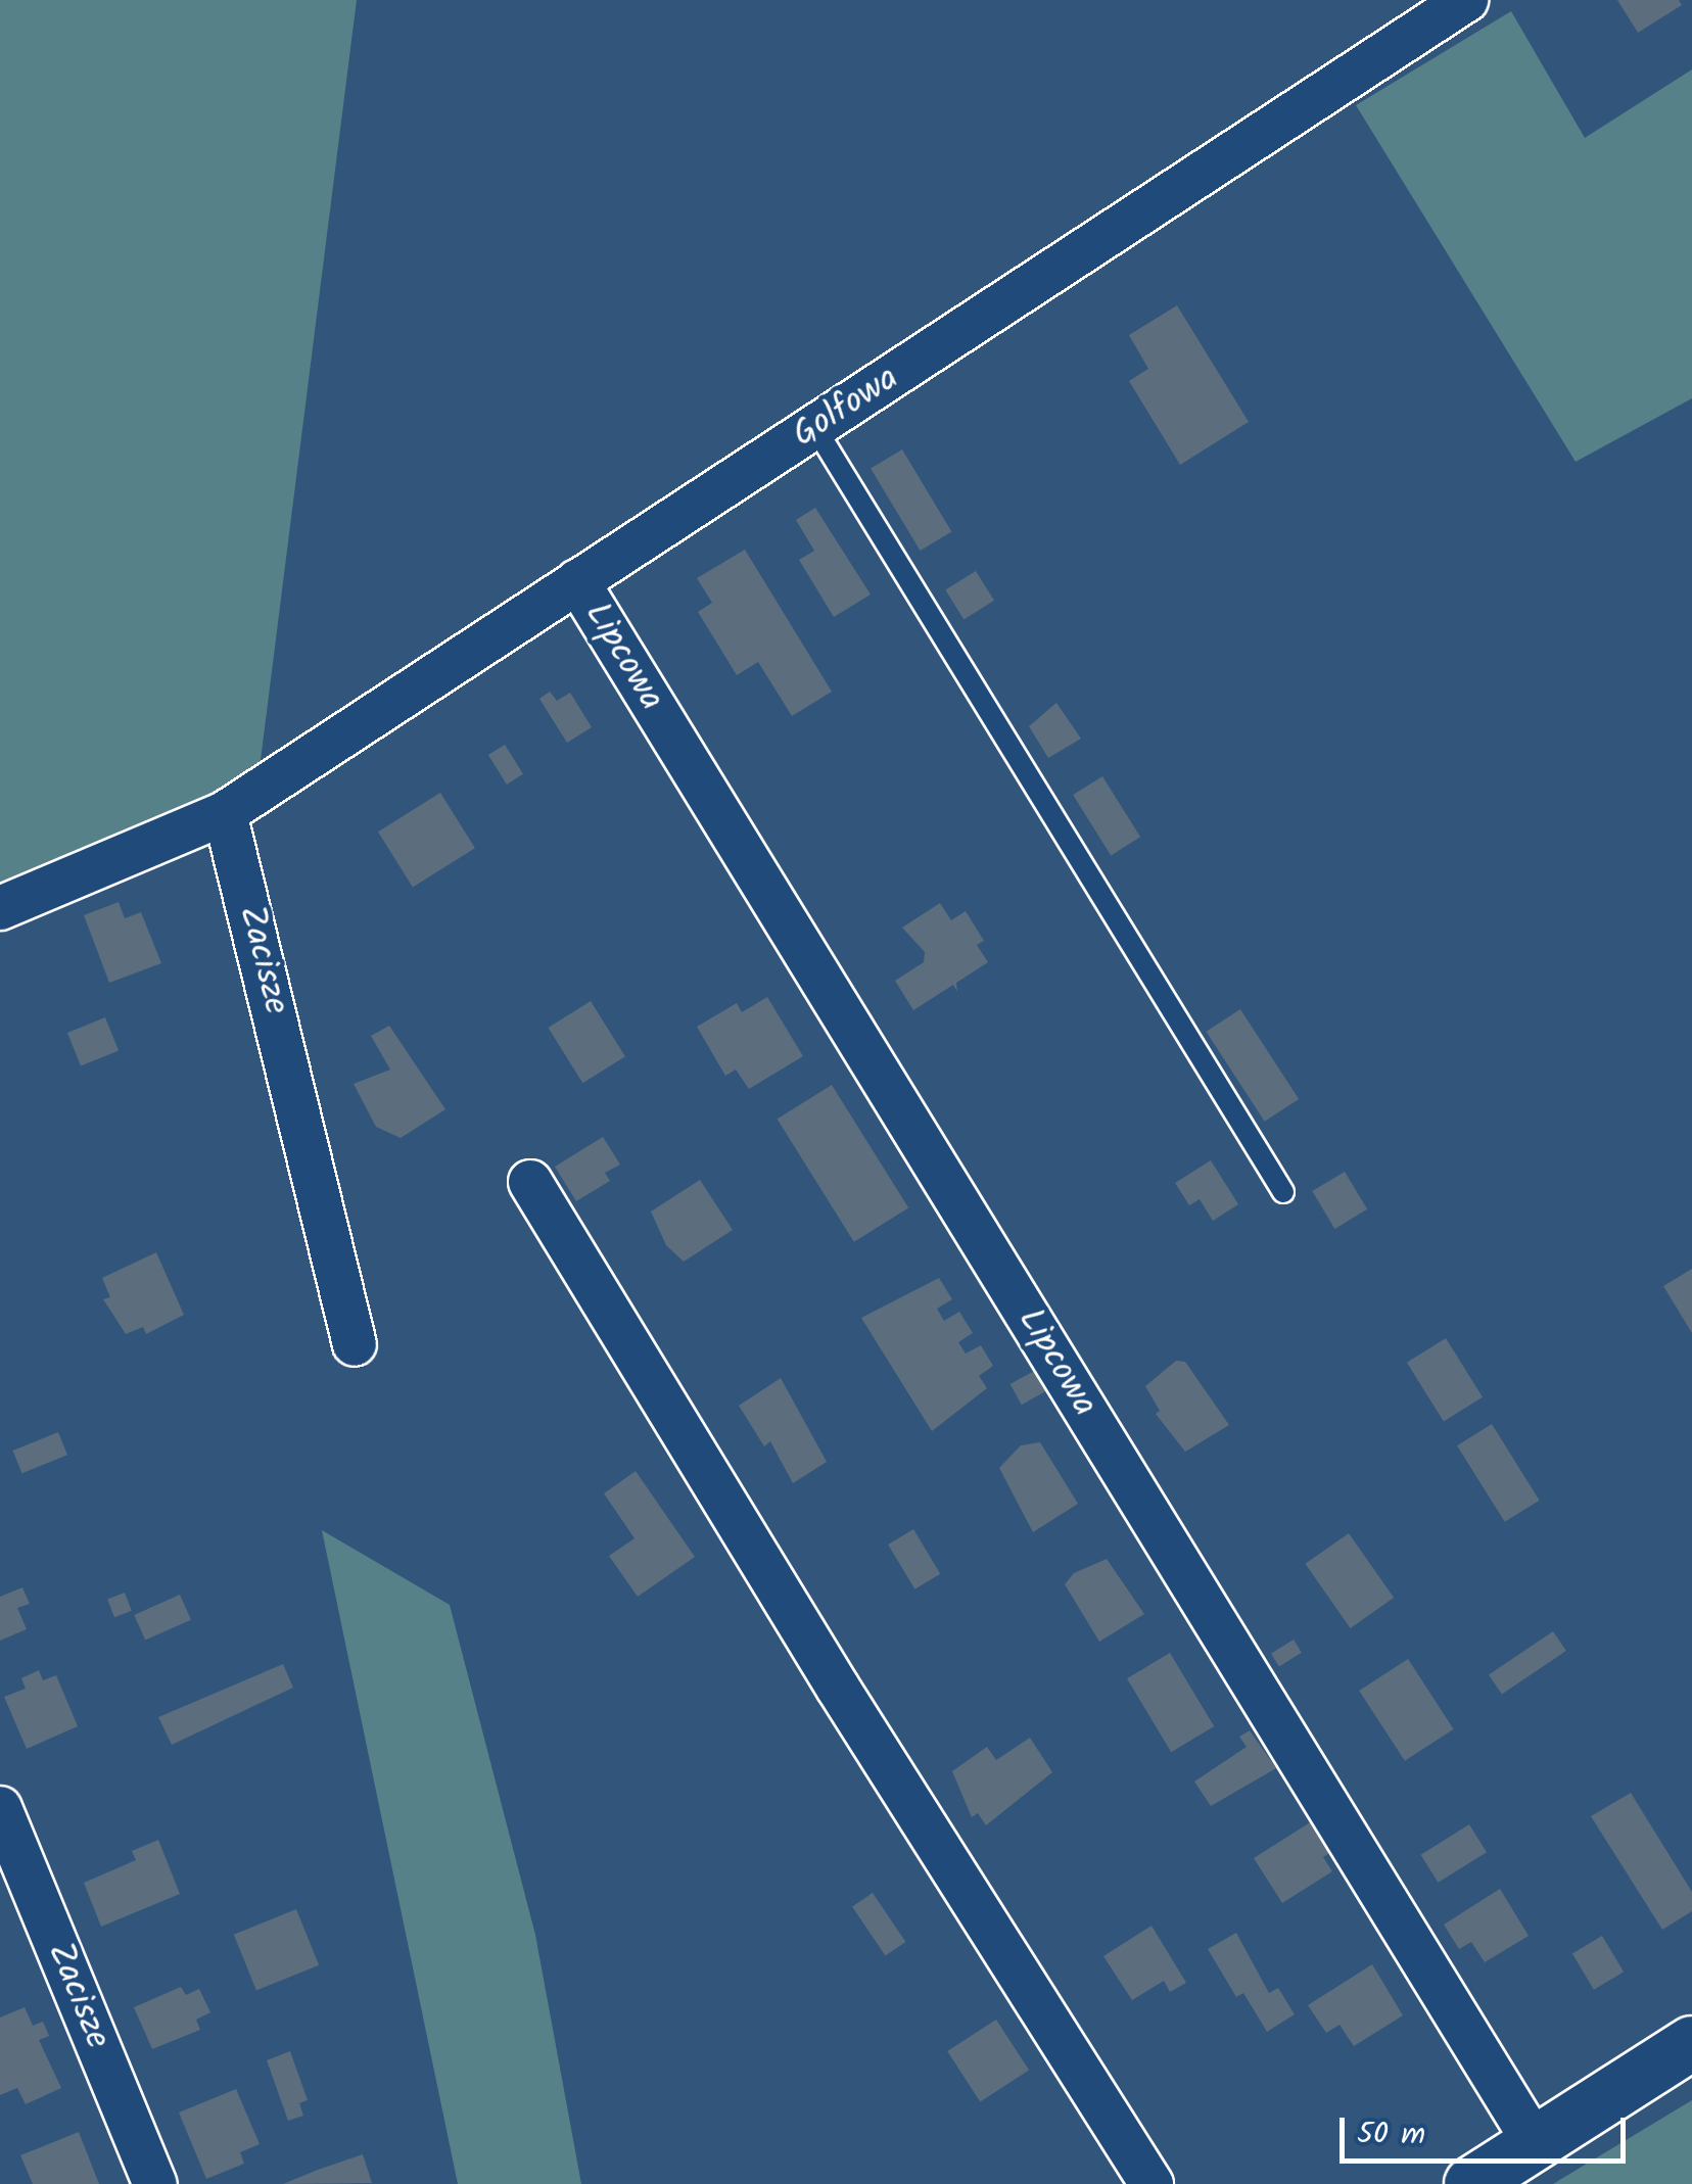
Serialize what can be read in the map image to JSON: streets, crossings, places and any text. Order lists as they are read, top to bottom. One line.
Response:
{"streets":{"street":["Golfowa","Lipcowa","Zacisze"]},"crossings":[["Golfowa","Lipcowa"],["Golfowa","Zacisze"]],"scale_bar":"50 m"}
